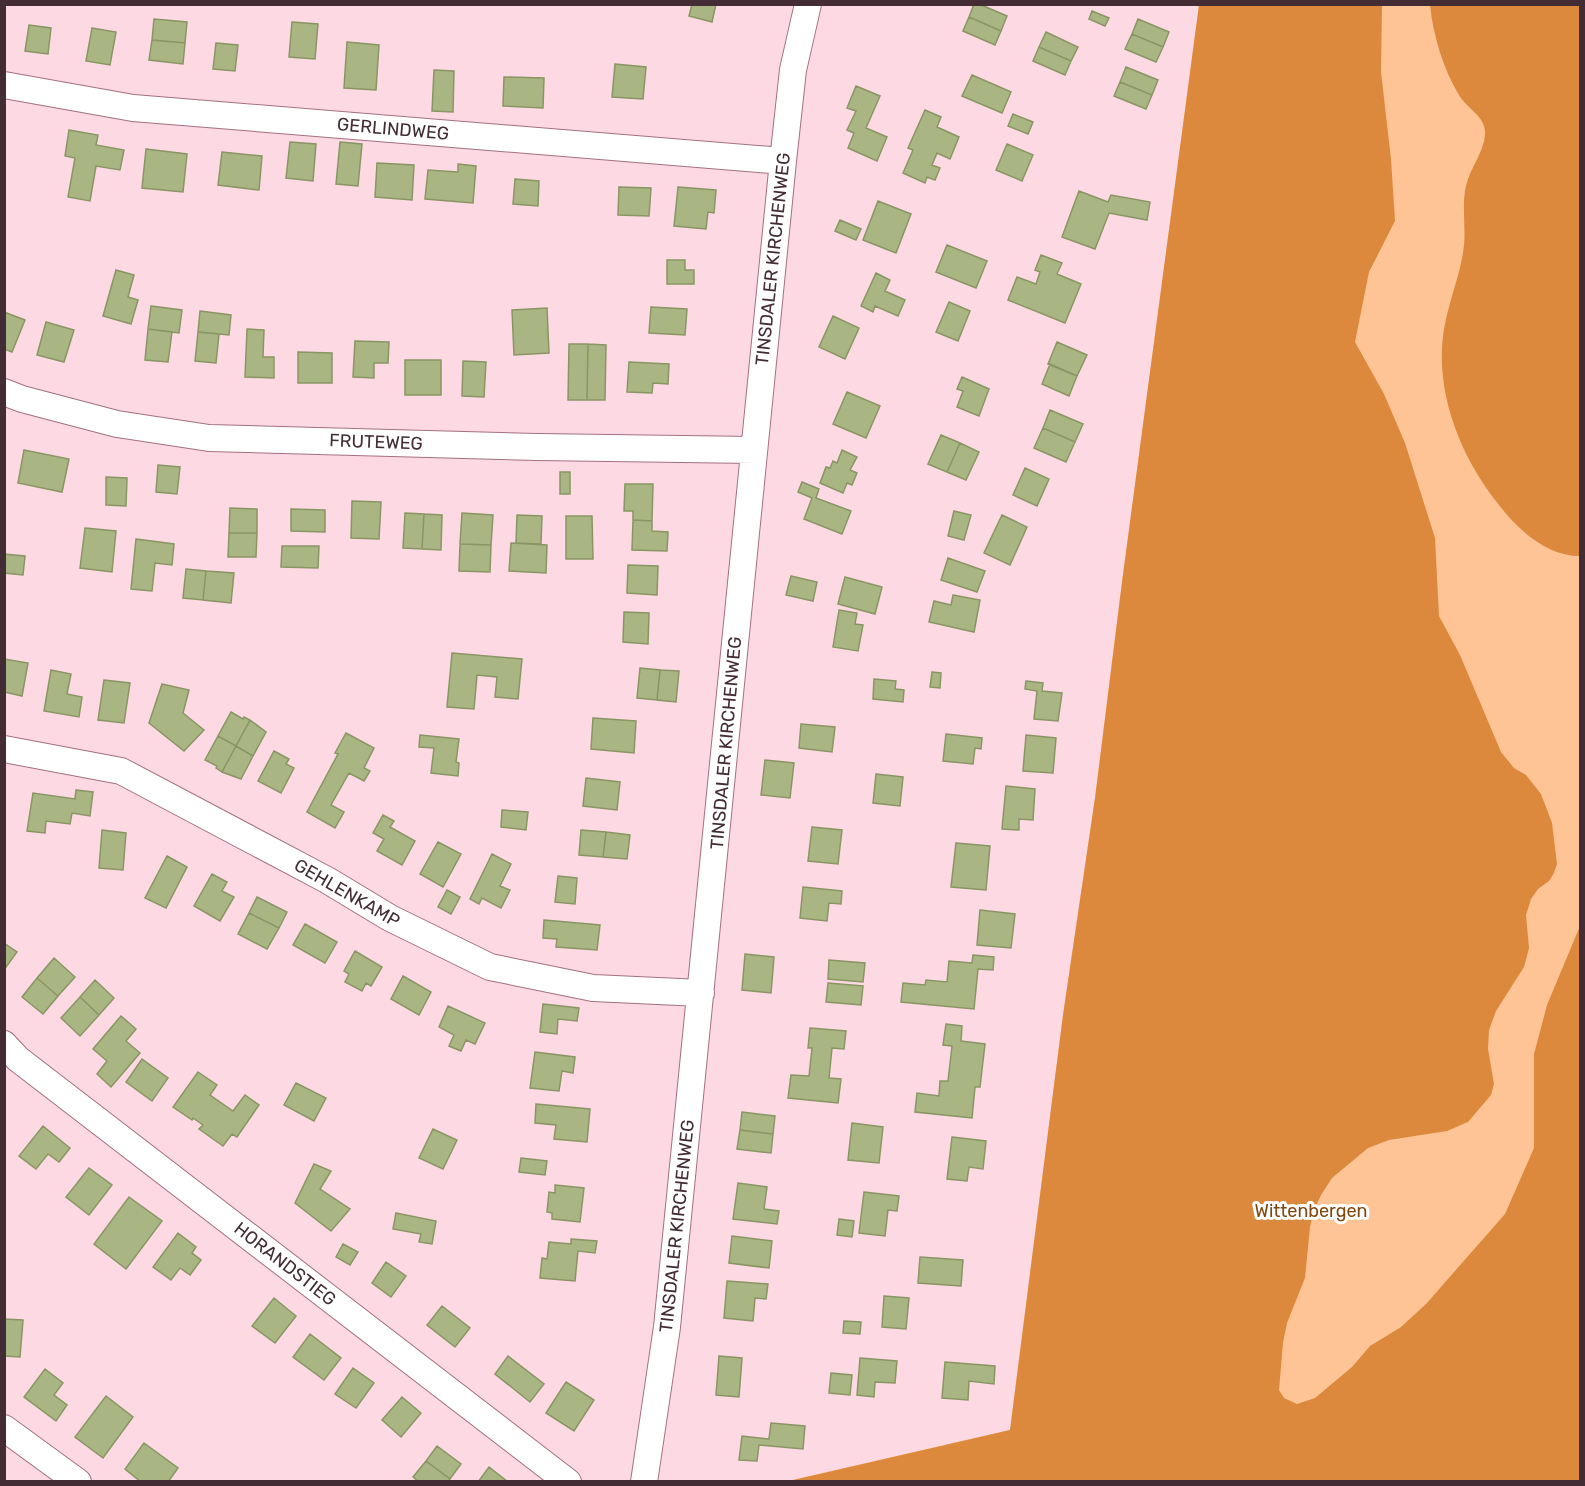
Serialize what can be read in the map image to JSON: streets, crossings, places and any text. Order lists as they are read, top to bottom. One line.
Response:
{"streets":{"street":["GERLINDWEG","TINSDALER KIRCHENWEG","FRUTEWEG","GEHLENKAMP","HORANDSTIEG"]},"crossings":[["GERLINDWEG","TINSDALER KIRCHENWEG"],["TINSDALER KIRCHENWEG","FRUTEWEG"],["TINSDALER KIRCHENWEG","GEHLENKAMP"]],"parks":["Wittenbergen"]}
